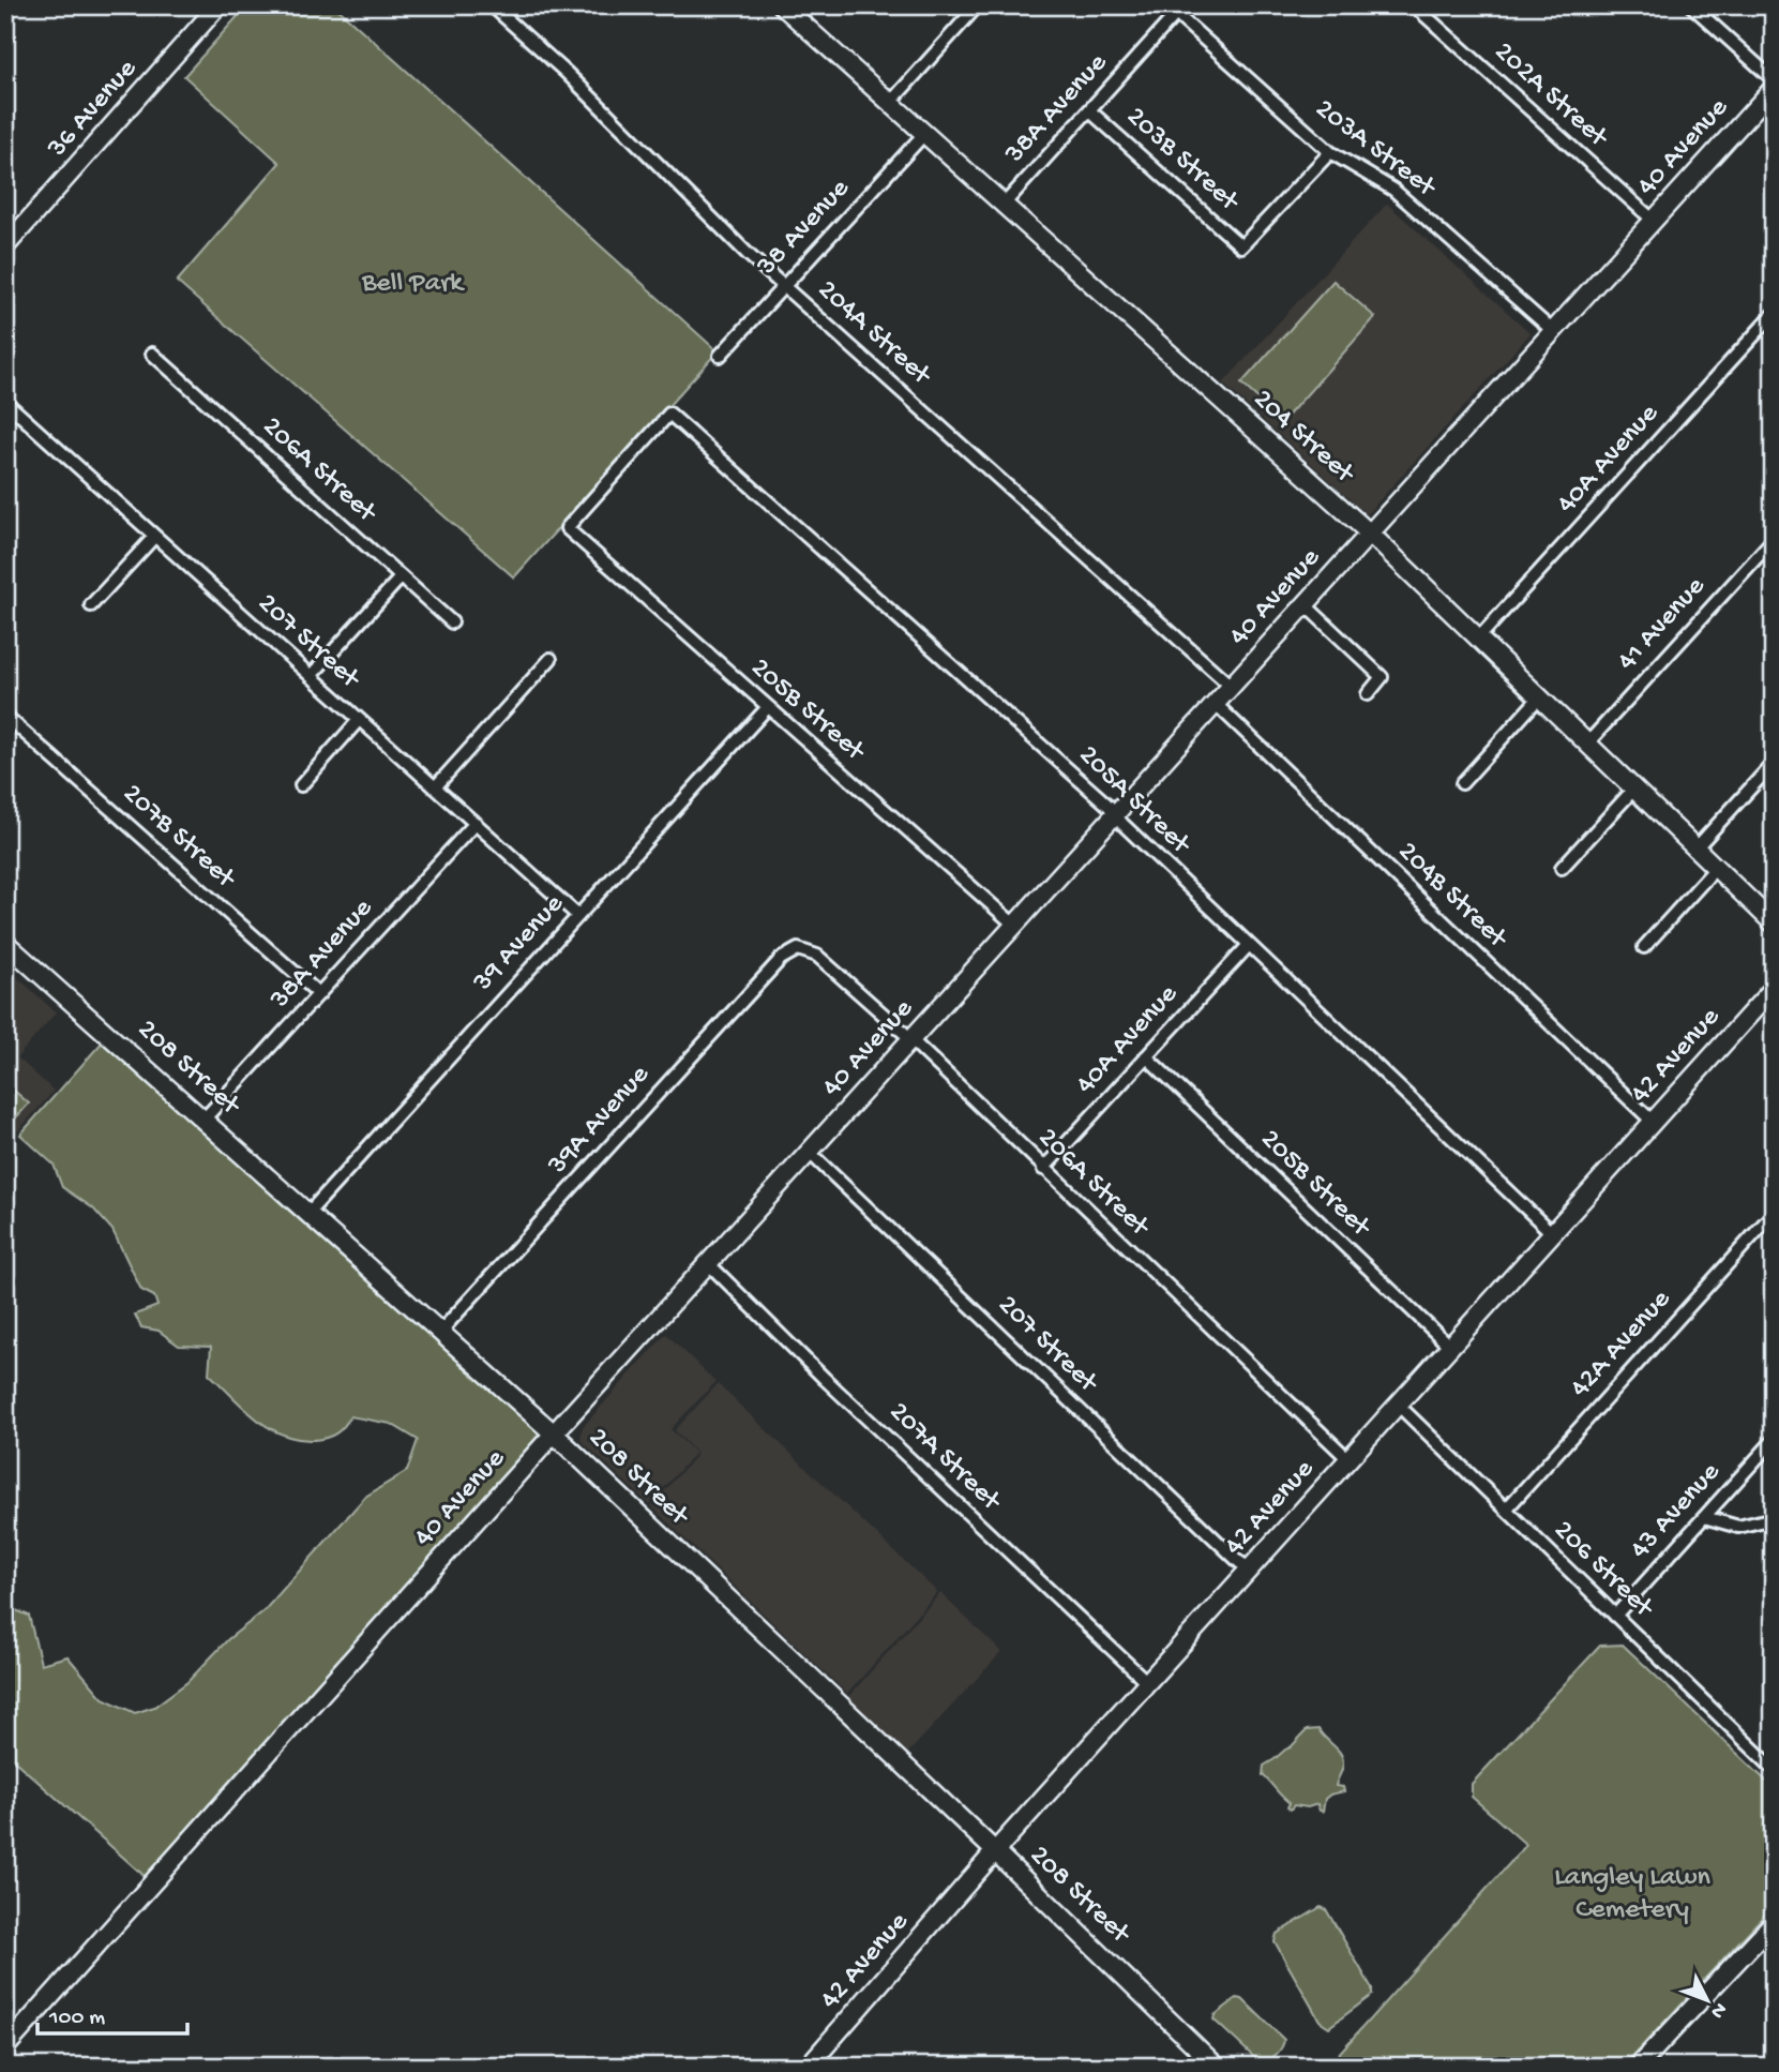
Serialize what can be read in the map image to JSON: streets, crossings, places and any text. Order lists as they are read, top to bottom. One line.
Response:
{"streets":{"main road":["36 Avenue","40 Avenue","204 Street","42 Avenue","208 Street"],"street":["202A Street","38A Avenue","203A Street","203B Street","38 Avenue","204A Street","40A Avenue","206A Street","41 Avenue","207 Street","205B Street","205A Street","207B Street","204B Street","39 Avenue","39A Avenue","42A Avenue","207A Street","43 Avenue","206 Street"]},"crossings":[["202A Street","40 Avenue"],["38A Avenue","203A Street"],["38A Avenue","203B Street"],["38A Avenue","204 Street"],["38A Avenue","207 Street"],["38A Avenue","207B Street"],["38A Avenue","208 Street"],["40 Avenue","203A Street"],["40 Avenue","204A Street"],["40 Avenue","204 Street"],["40 Avenue","206A Street"],["40 Avenue","207 Street"],["40 Avenue","205B Street"],["40 Avenue","205A Street"],["40 Avenue","204B Street"],["40 Avenue","208 Street"],["40 Avenue","207A Street"],["203A Street","203B Street"],["38 Avenue","204A Street"],["38 Avenue","204 Street"],["204 Street","40A Avenue"],["204 Street","41 Avenue"],["40A Avenue","206A Street"],["40A Avenue","205B Street"],["40A Avenue","205A Street"],["206A Street","42 Avenue"],["206A Street","39A Avenue"],["207 Street","39 Avenue"],["207 Street","42 Avenue"],["205B Street","205A Street"],["205B Street","39 Avenue"],["205B Street","42 Avenue"],["205A Street","42 Avenue"],["204B Street","42 Avenue"],["39 Avenue","208 Street"],["42 Avenue","208 Street"],["42 Avenue","207A Street"],["42 Avenue","206 Street"],["208 Street","39A Avenue"],["42A Avenue","206 Street"],["43 Avenue","206 Street"]],"parks":["Bell Park","Langley Lawn Cemetery"],"scale_bar":"100 m","north":"bottom right"}
